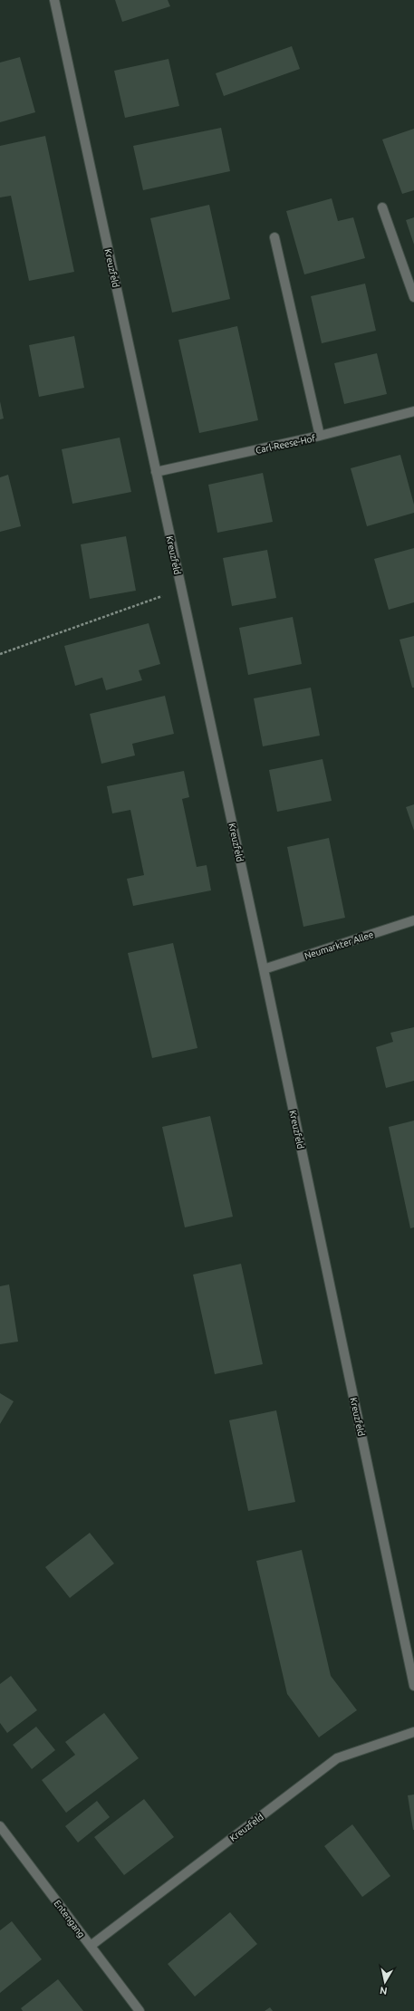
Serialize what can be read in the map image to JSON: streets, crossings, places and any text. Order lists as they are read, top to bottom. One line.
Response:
{"streets":{"street":["Kreuzfeld","Carl-Reese-Hof","Neumarkter Allee","Entengang"]},"crossings":[["Kreuzfeld","Carl-Reese-Hof"],["Kreuzfeld","Neumarkter Allee"],["Kreuzfeld","Entengang"]],"north":"bottom"}
